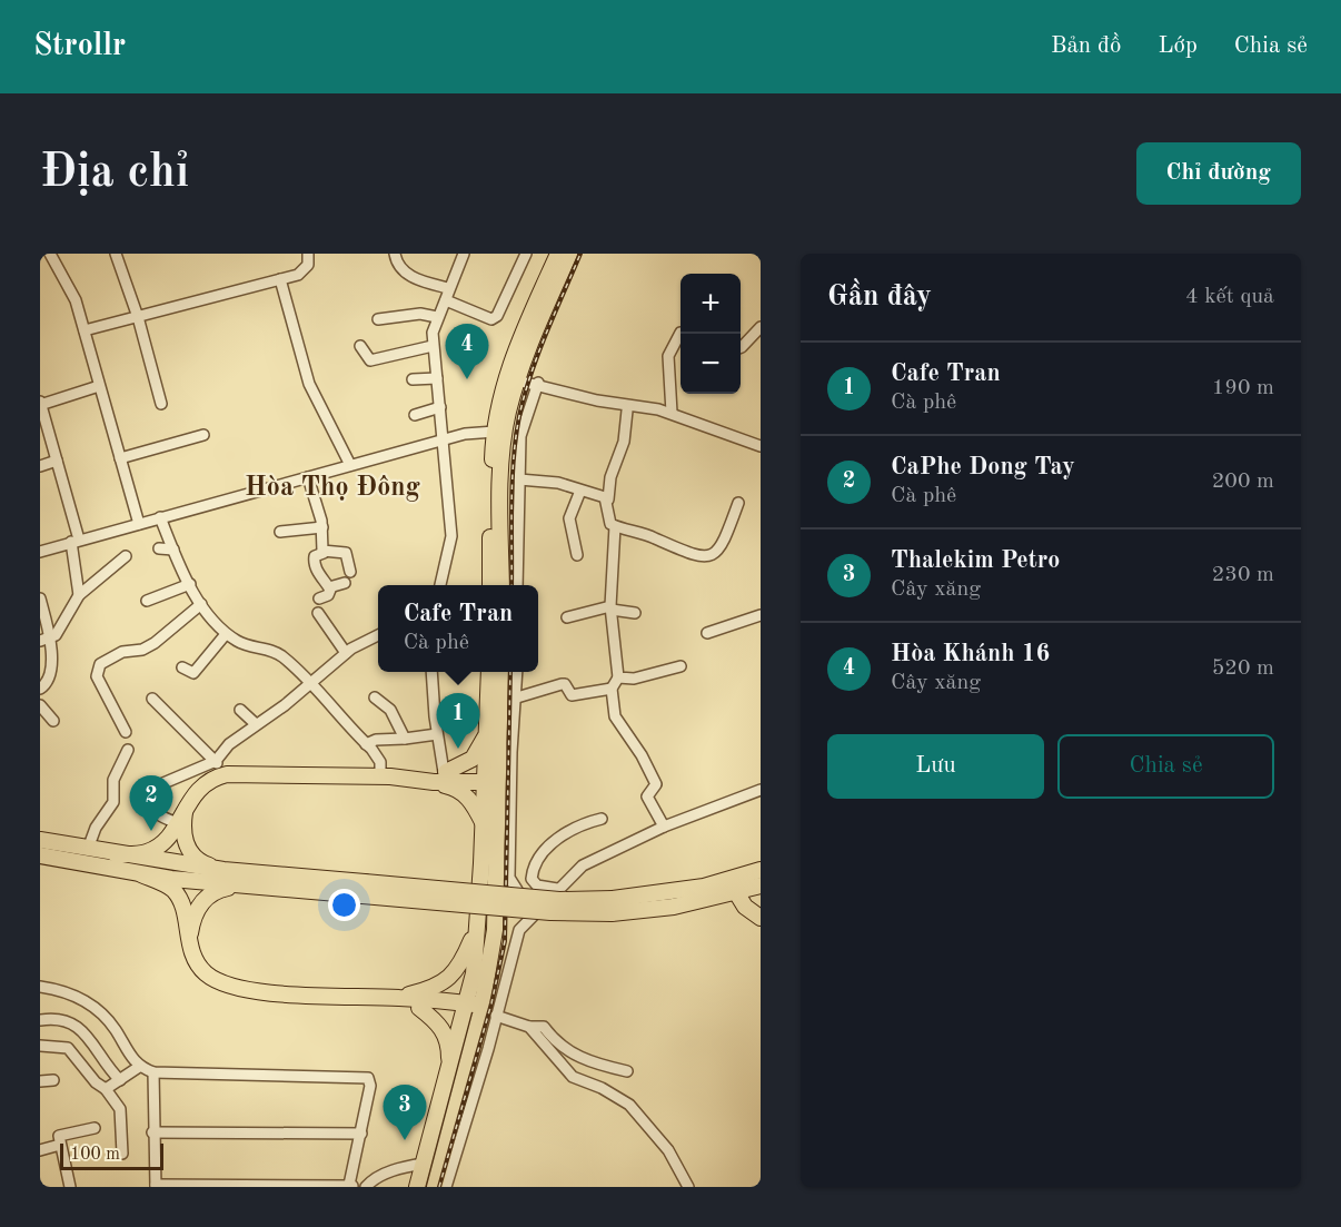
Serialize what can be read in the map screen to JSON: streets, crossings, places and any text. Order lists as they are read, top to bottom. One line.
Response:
{"districts":["Hòa Thọ Đông"],"scale_bar":"100 m","page":{"header":"Strollr","nav":["Bản đồ","Lớp","Chia sẻ"],"buttons":["Chỉ đường",["Lưu","Chia sẻ"]],"title":"Địa chỉ","heading":["Gần đây","4 kết quả"],"map_buttons":["+","−"],"pins":["4","1","2","3"],"list":[{"mark":"1","name":"Cafe Tran","note":"Cà phê","value":"190 m"},{"mark":"2","name":"CaPhe Dong Tay","note":"Cà phê","value":"200 m"},{"mark":"3","name":"Thalekim Petro","note":"Cây xăng","value":"230 m"},{"mark":"4","name":"Hòa Khánh 16","note":"Cây xăng","value":"520 m"}],"popup":["Cafe Tran","Cà phê"],"scale":"100 m"}}
